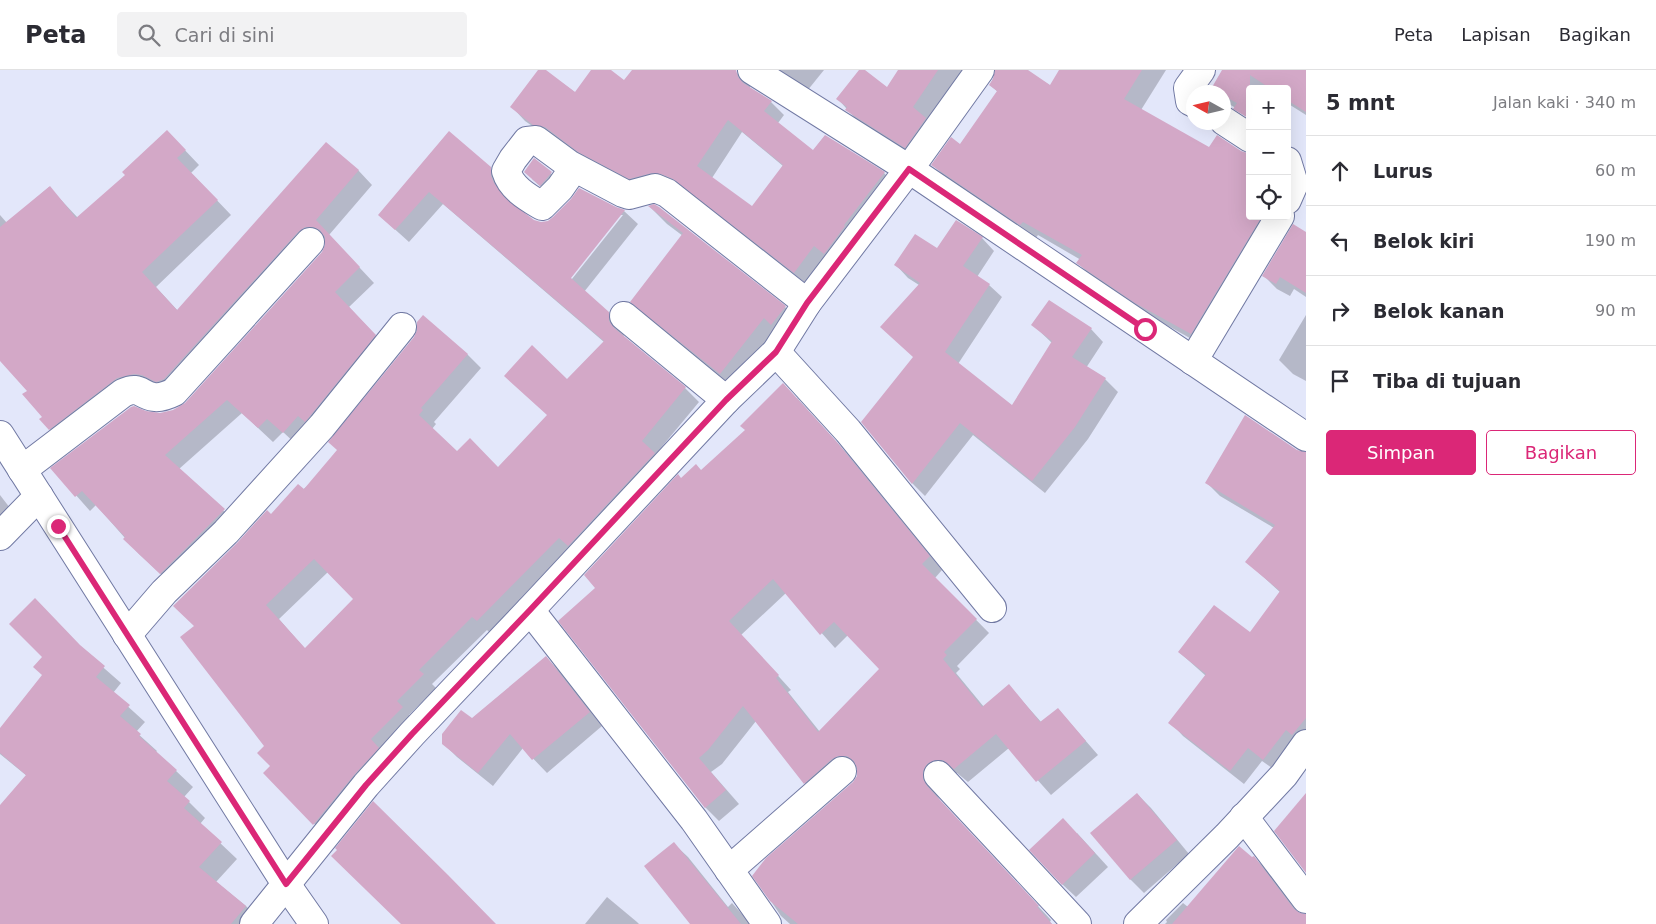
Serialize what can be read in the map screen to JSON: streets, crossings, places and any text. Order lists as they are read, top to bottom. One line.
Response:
{"north":"left","page":{"header":"Peta","search":"Cari di sini","nav":["Peta","Lapisan","Bagikan"],"heading":["5 mnt","Jalan kaki · 340 m"],"map_buttons":["+","−"],"list":[["Lurus","60 m"],["Belok kiri","190 m"],["Belok kanan","90 m"],"Tiba di tujuan"],"buttons":["Simpan","Bagikan"]}}
